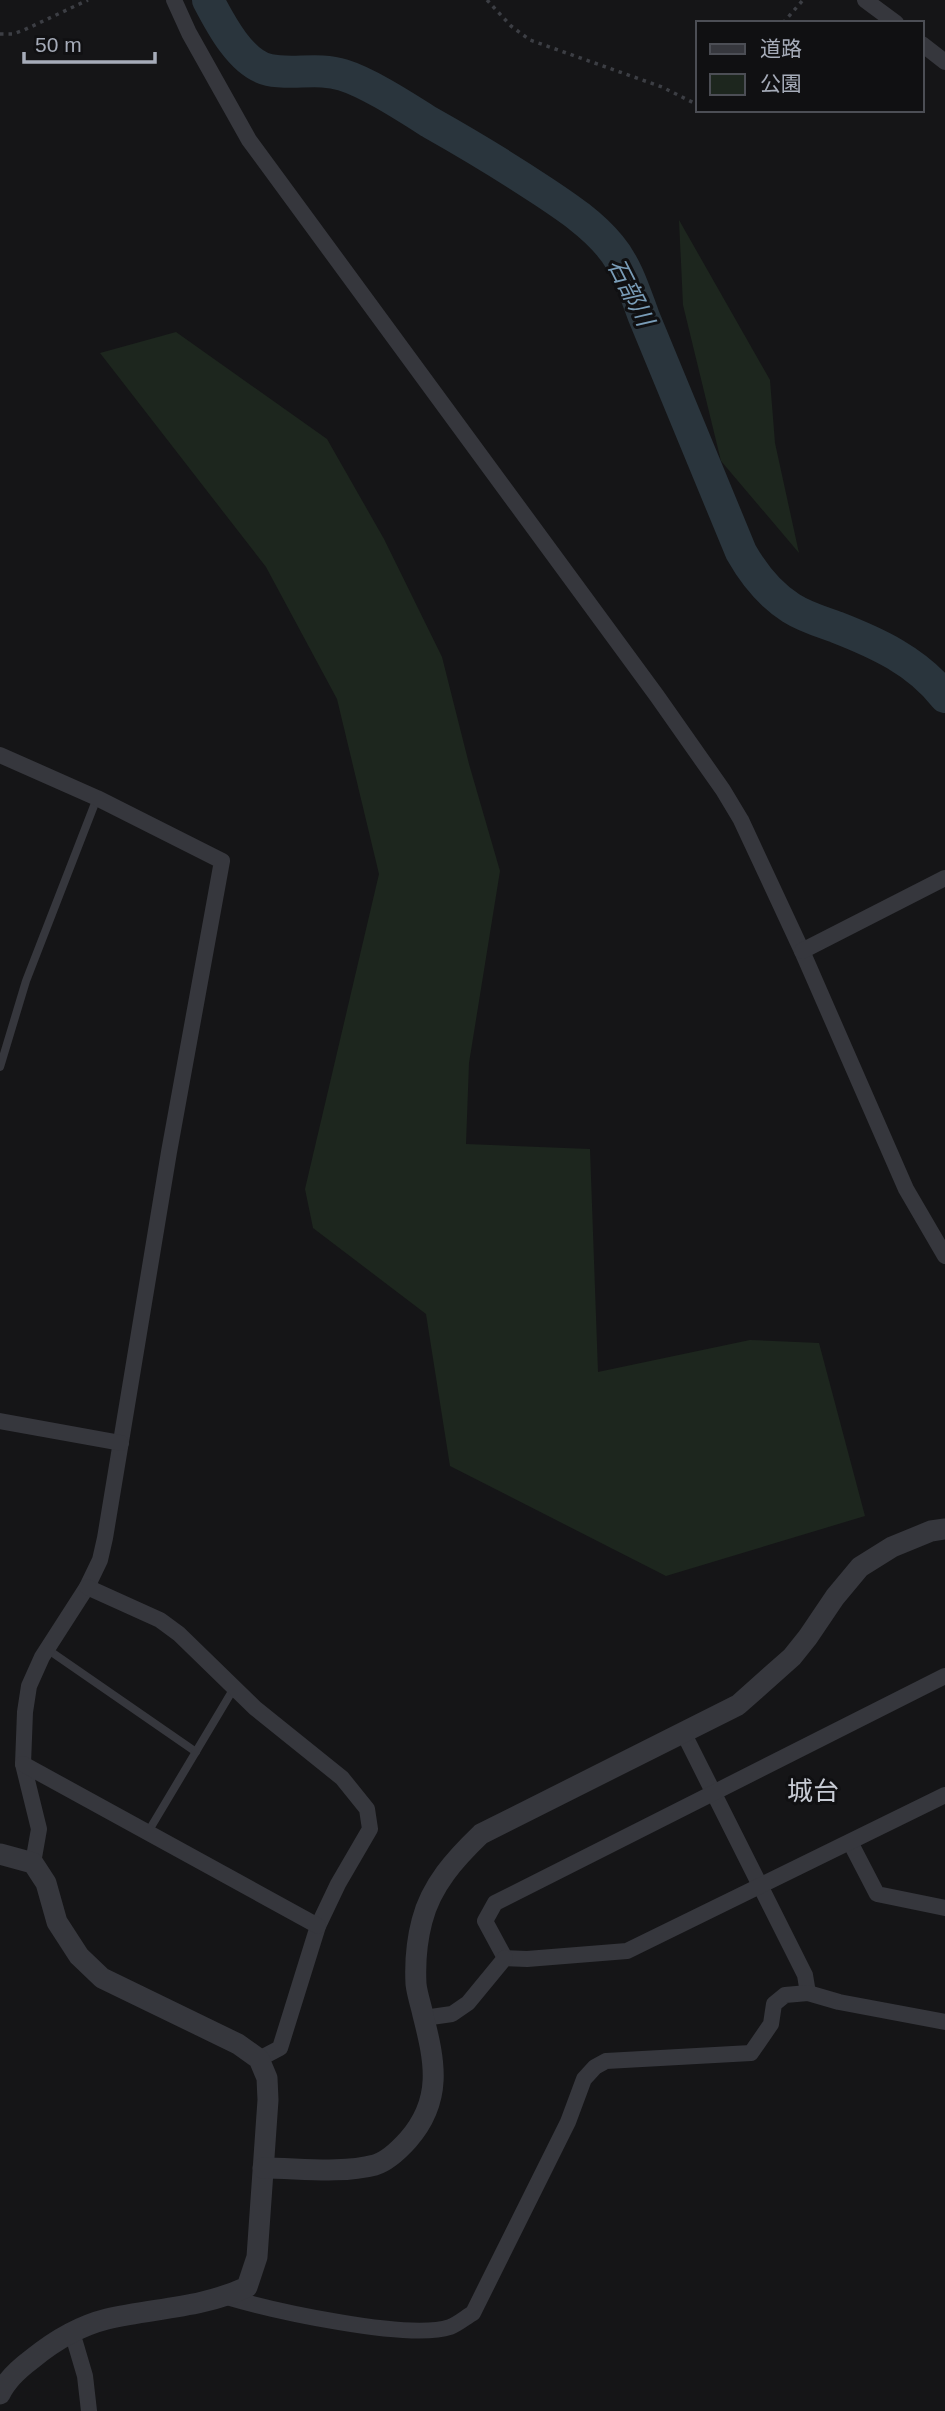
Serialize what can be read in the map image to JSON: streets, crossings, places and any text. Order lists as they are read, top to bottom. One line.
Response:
{"districts":["城台"],"water":["石部川"],"legend":["道路","公園"],"scale_bar":"50 m"}
